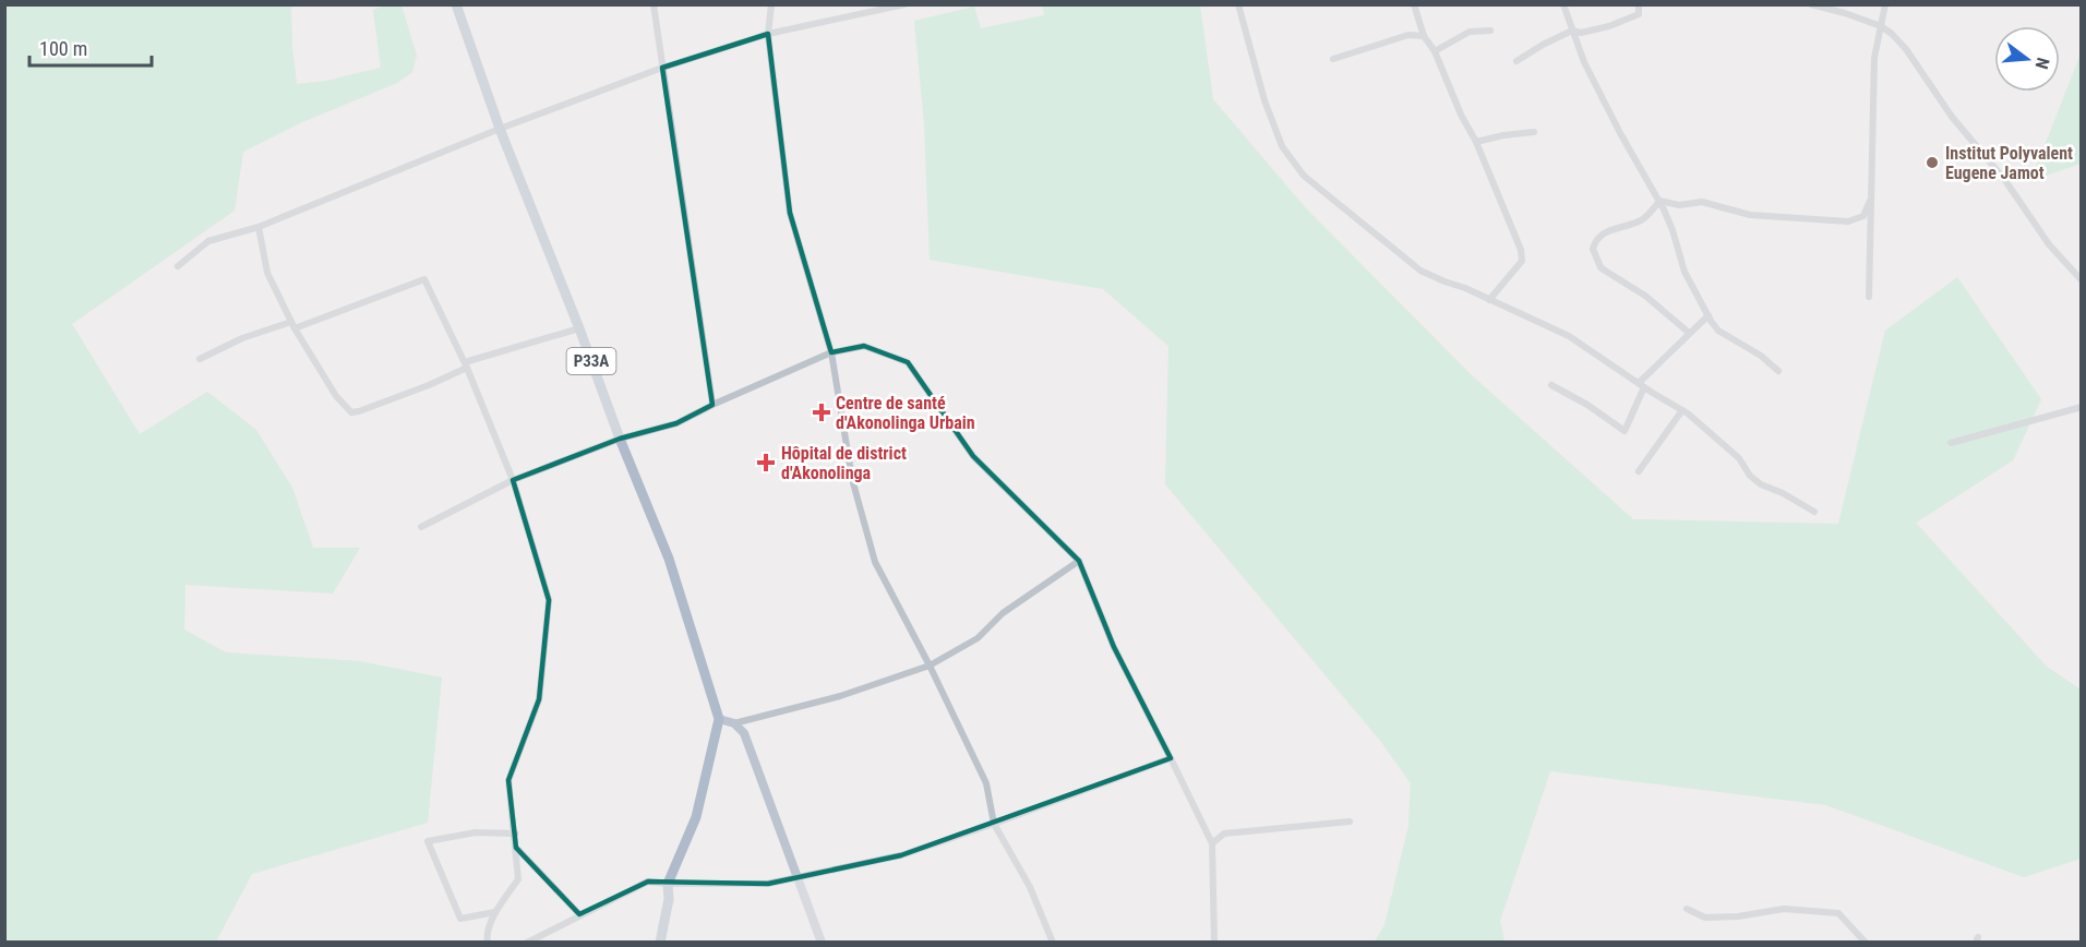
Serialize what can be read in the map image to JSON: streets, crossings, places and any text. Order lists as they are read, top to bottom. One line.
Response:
{"streets":{"main road":["P33A"]},"places":{"other":["Institut Polyvalent Eugene Jamot"],"health":["Centre de santé d'Akonolinga Urbain","Hôpital de district d'Akonolinga"]},"scale_bar":"100 m","north":"right"}
